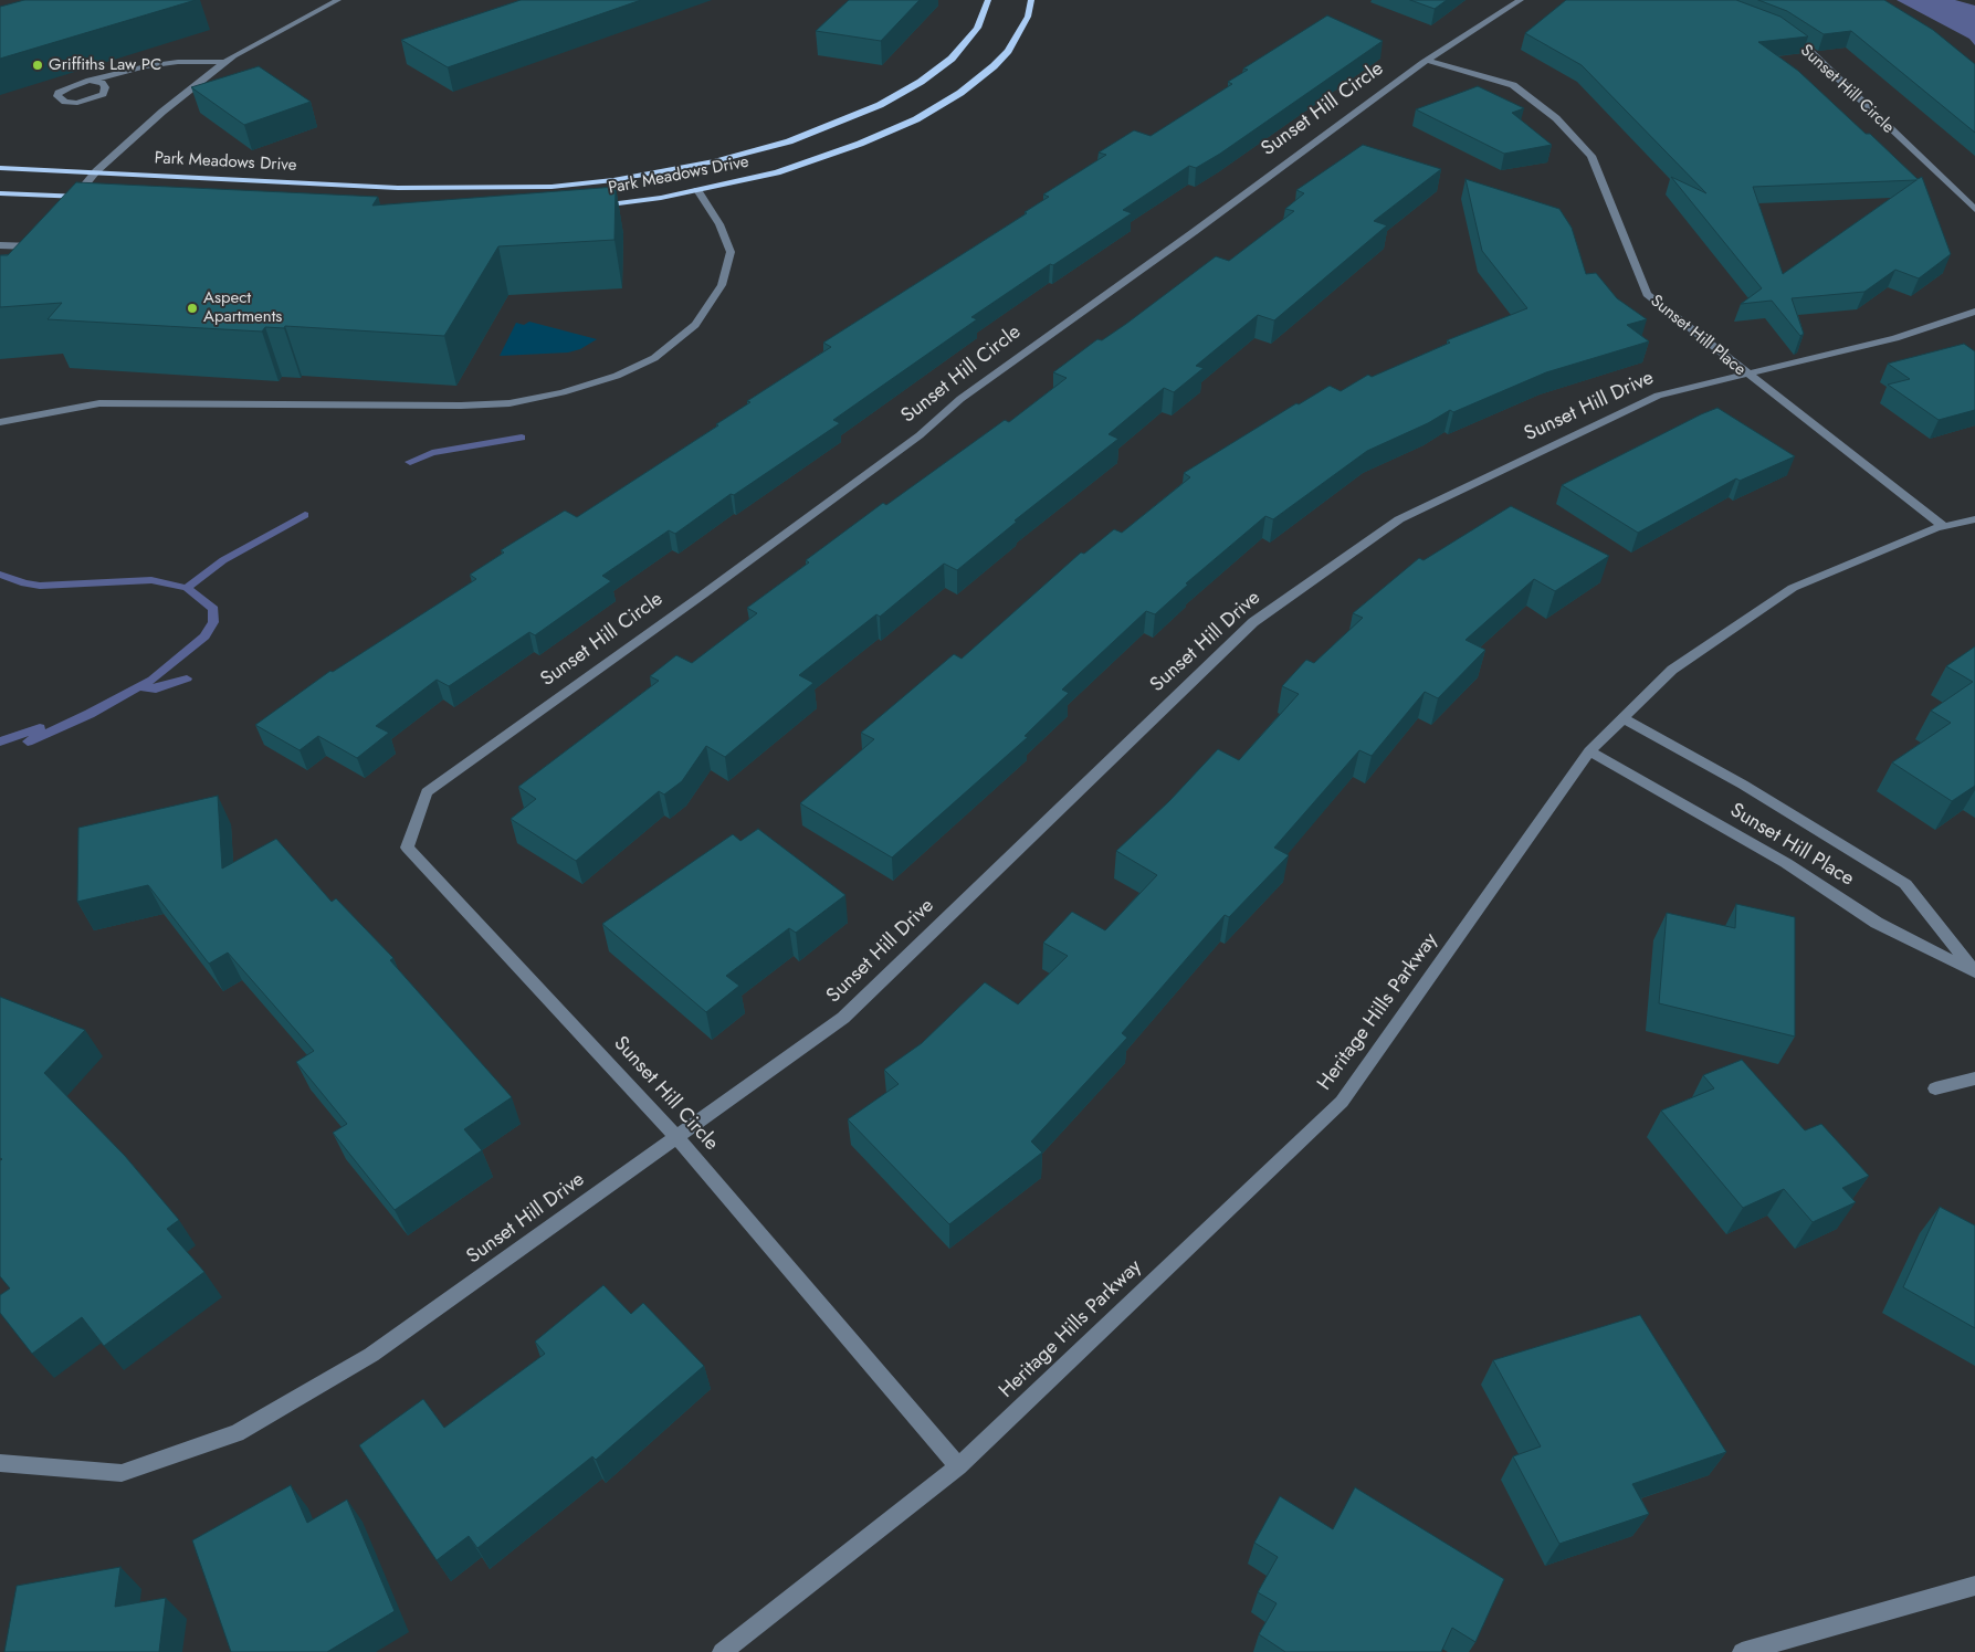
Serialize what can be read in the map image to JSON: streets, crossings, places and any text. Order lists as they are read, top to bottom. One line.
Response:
{"streets":{"main road":["Park Meadows Drive"],"street":["Sunset Hill Circle","Sunset Hill Place","Sunset Hill Drive","Heritage Hills Parkway"]},"crossings":[["Sunset Hill Circle","Sunset Hill Place"],["Sunset Hill Circle","Sunset Hill Drive"],["Sunset Hill Circle","Heritage Hills Parkway"],["Sunset Hill Place","Sunset Hill Drive"],["Sunset Hill Place","Heritage Hills Parkway"]],"places":["Griffiths Law PC","Aspect Apartments"]}
